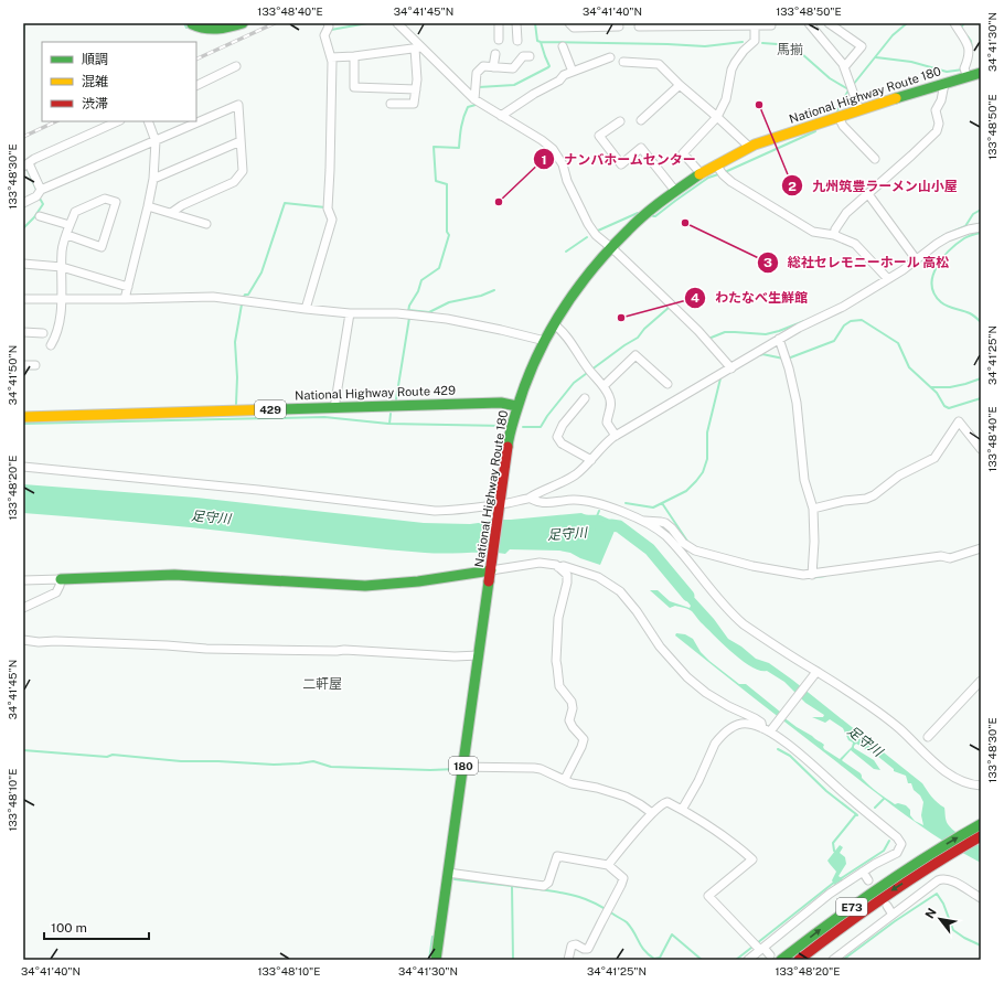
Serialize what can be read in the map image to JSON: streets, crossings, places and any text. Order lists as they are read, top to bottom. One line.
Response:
{"streets":{"main road":["National Highway Route 180","National Highway Route 429","429","180","E73"]},"crossings":[["National Highway Route 180","National Highway Route 429"]],"districts":["馬揃","二軒屋"],"water":["足守川"],"places":["九州筑豊ラーメン山小屋","ナンバホームセンター","総社セレモニーホール 高松","わたなべ生鮮館"],"legend":["順調","混雑","渋滞"],"scale_bar":"100 m","north":"top left","coordinates":["133°48'40\"E","34°41'45\"N","34°41'40\"N","133°48'50\"E","34°41'30\"N","133°48'30\"E","34°41'25\"N","34°41'50\"N","133°48'20\"E","133°48'10\"E"]}
